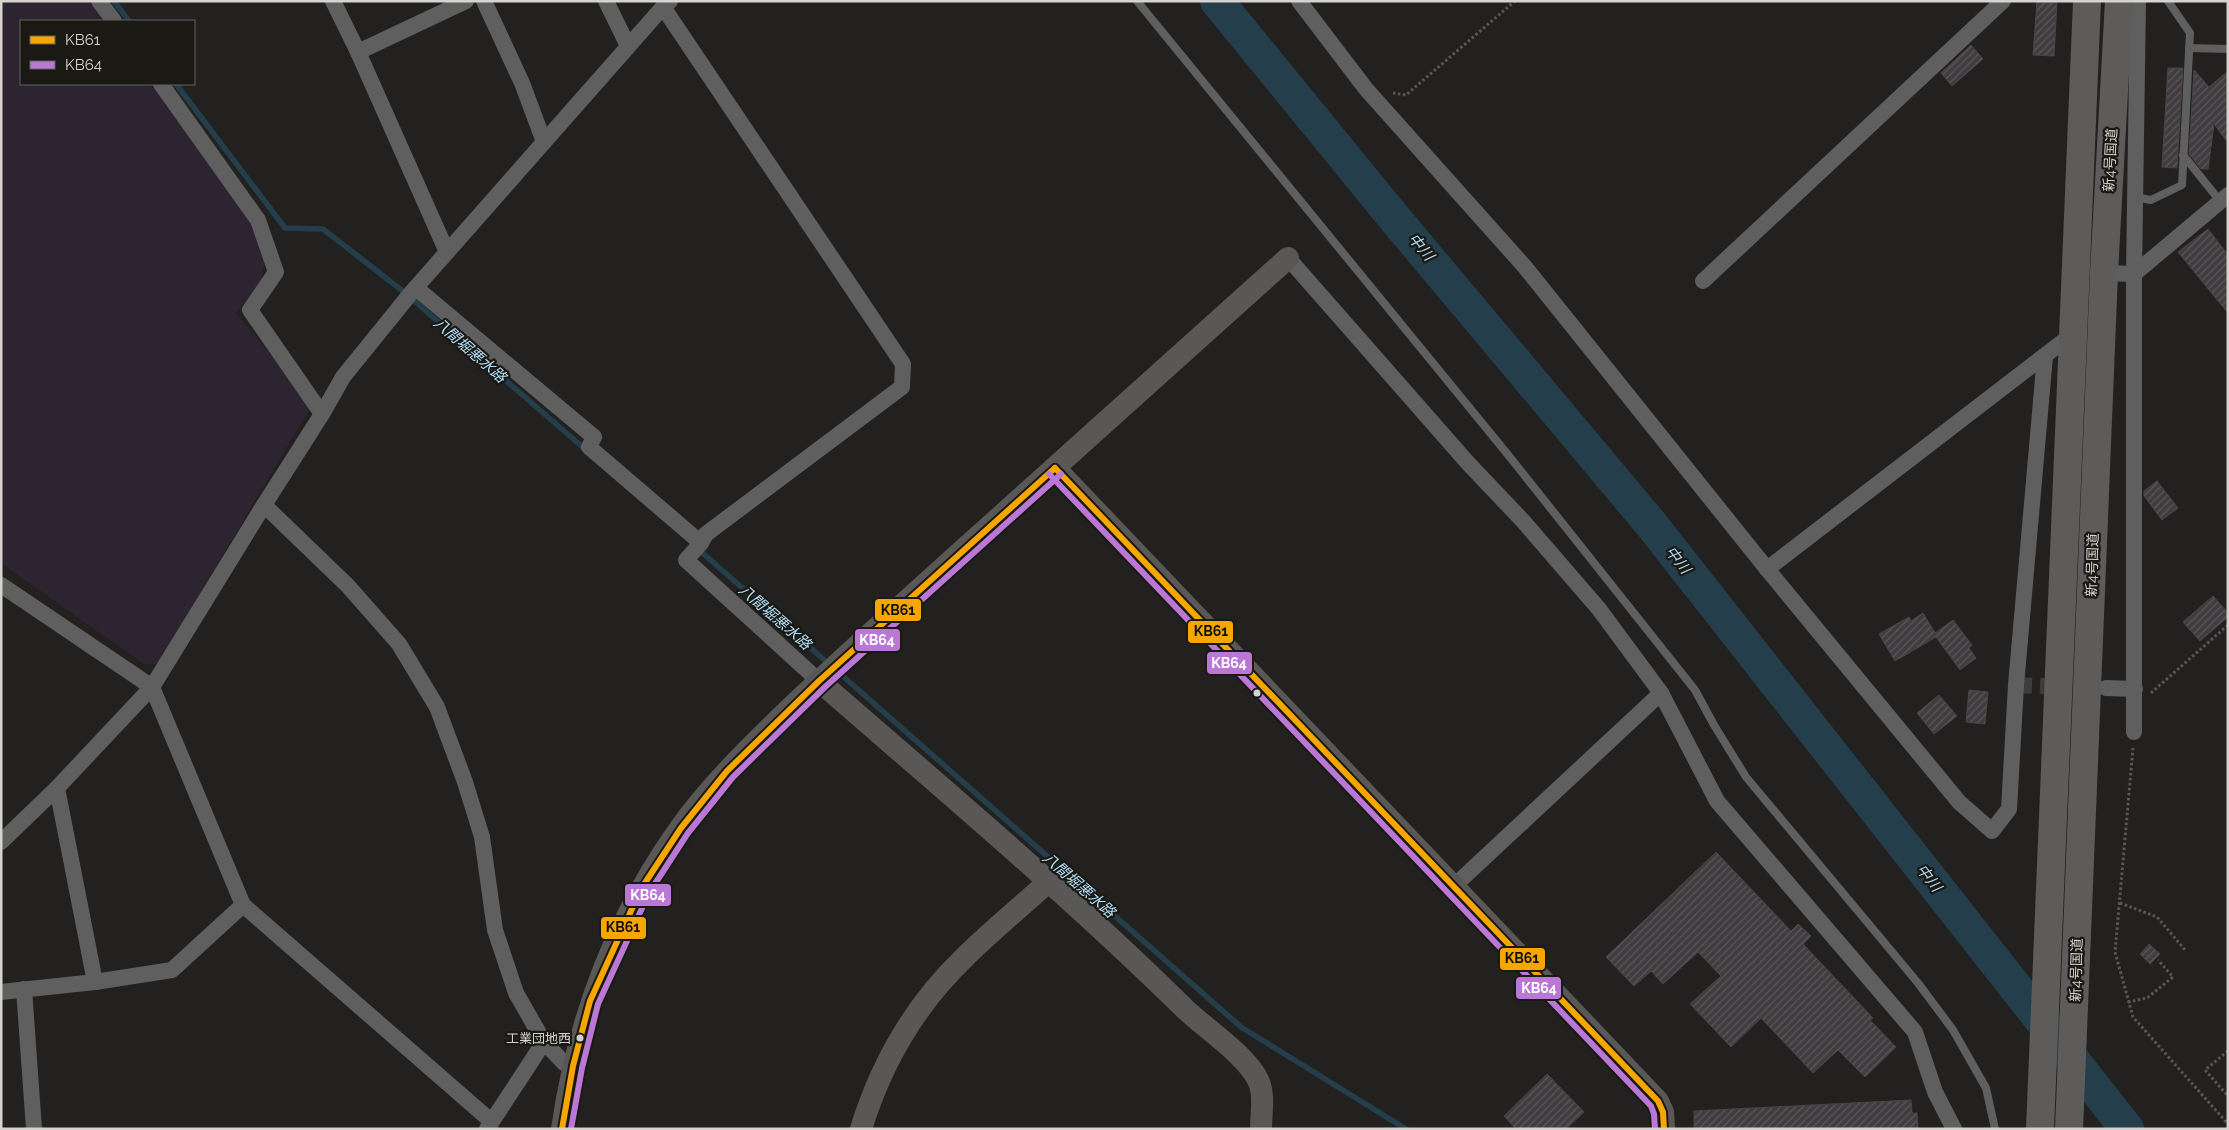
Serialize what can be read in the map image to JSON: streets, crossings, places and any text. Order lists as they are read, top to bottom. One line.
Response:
{"streets":{"highway":["新4号国道"]},"water":["中川","八間堀悪水路"],"places":["工業団地西"],"lines":["transit line KB61","transit line KB64"],"legend":["KB61","KB64"]}
